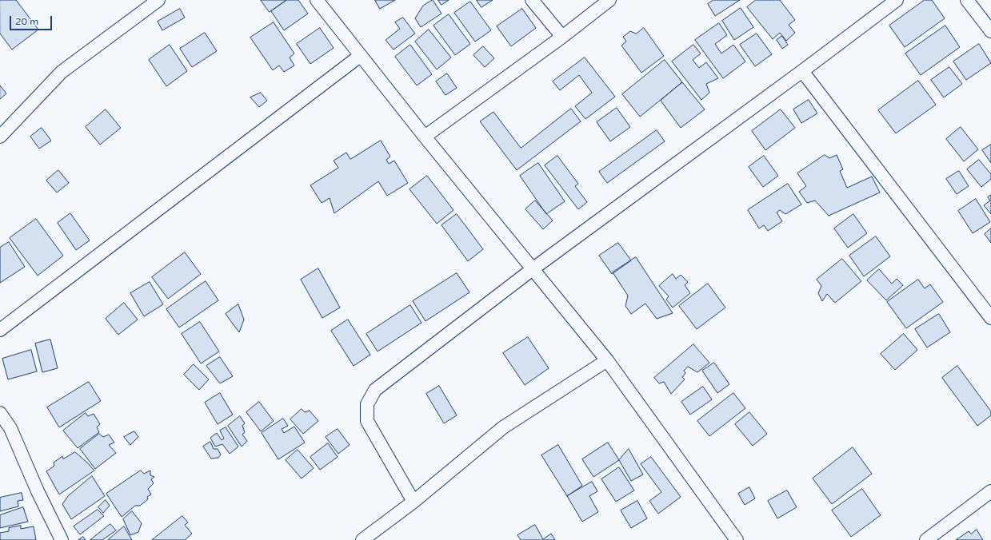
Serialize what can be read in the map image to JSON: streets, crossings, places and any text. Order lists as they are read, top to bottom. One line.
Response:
{"scale_bar":"20 m"}
